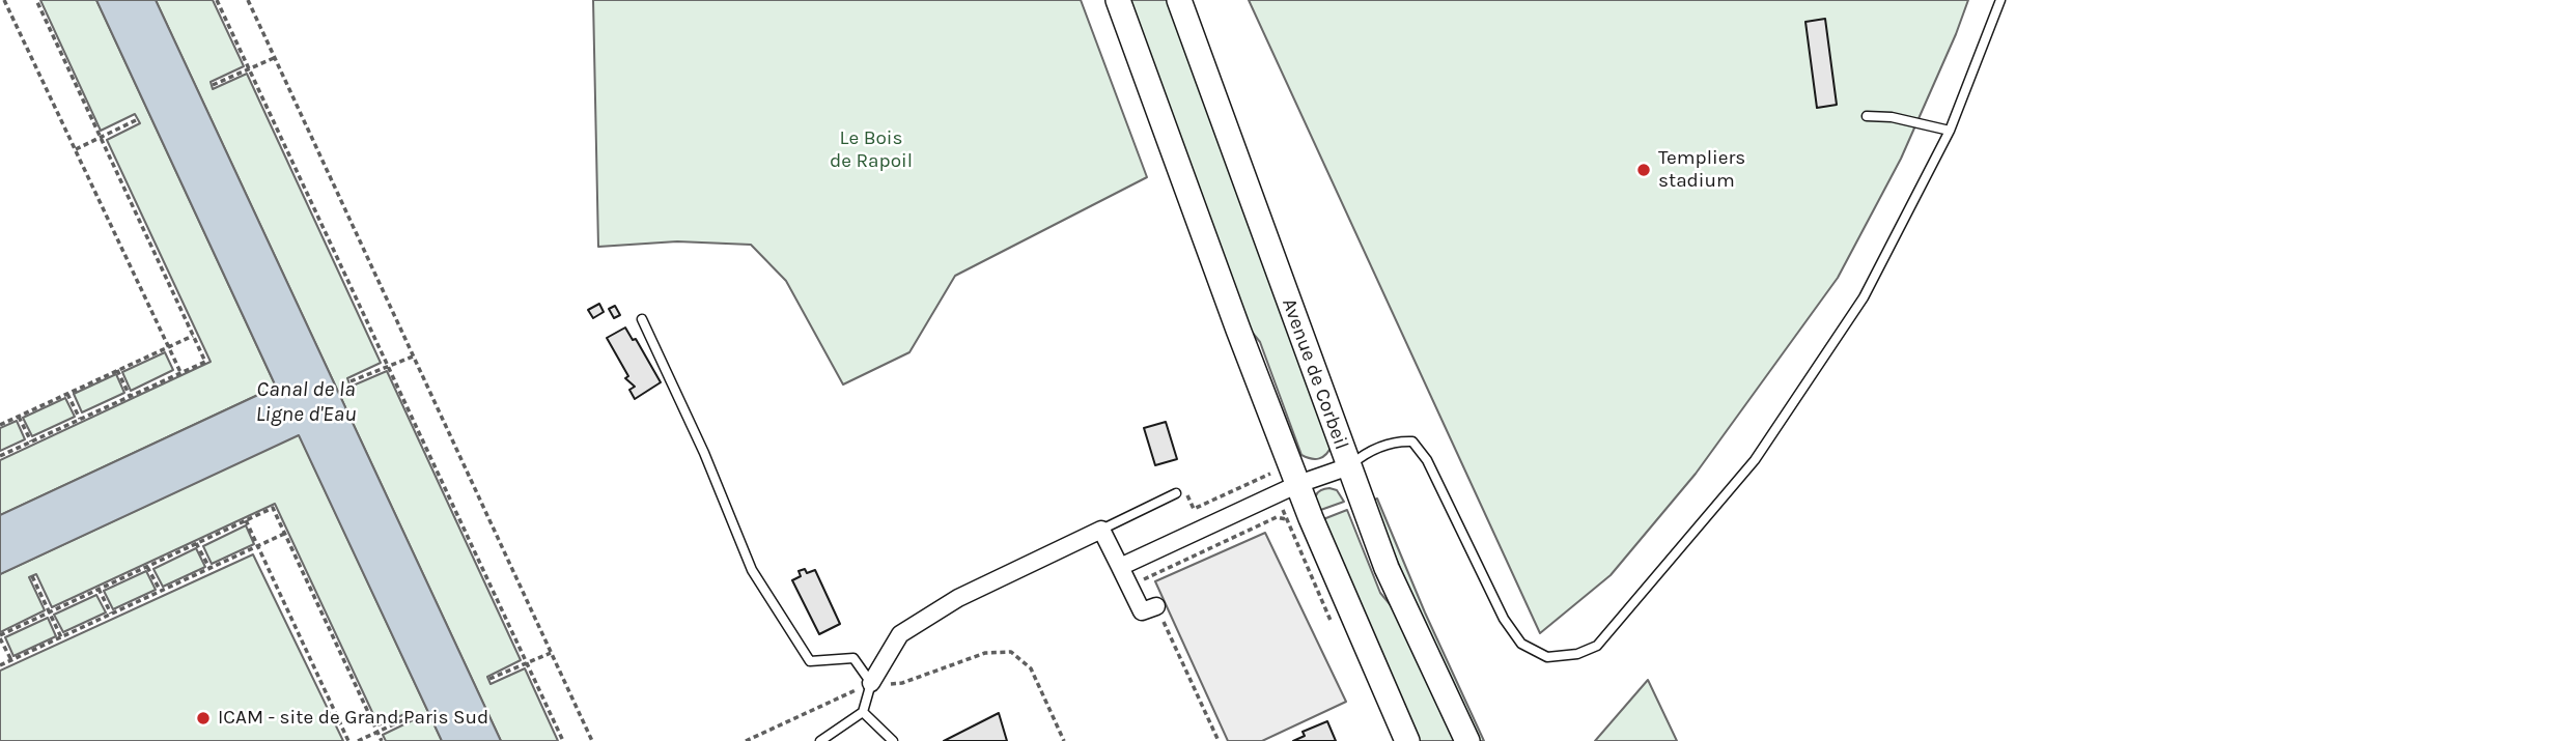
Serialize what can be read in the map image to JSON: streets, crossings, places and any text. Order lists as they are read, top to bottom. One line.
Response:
{"streets":{"main road":["Avenue de Corbeil"]},"water":["Canal de la Ligne d'Eau"],"parks":["Le Bois de Rapoil"],"places":["Templiers stadium","ICAM - site de Grand Paris Sud"]}
